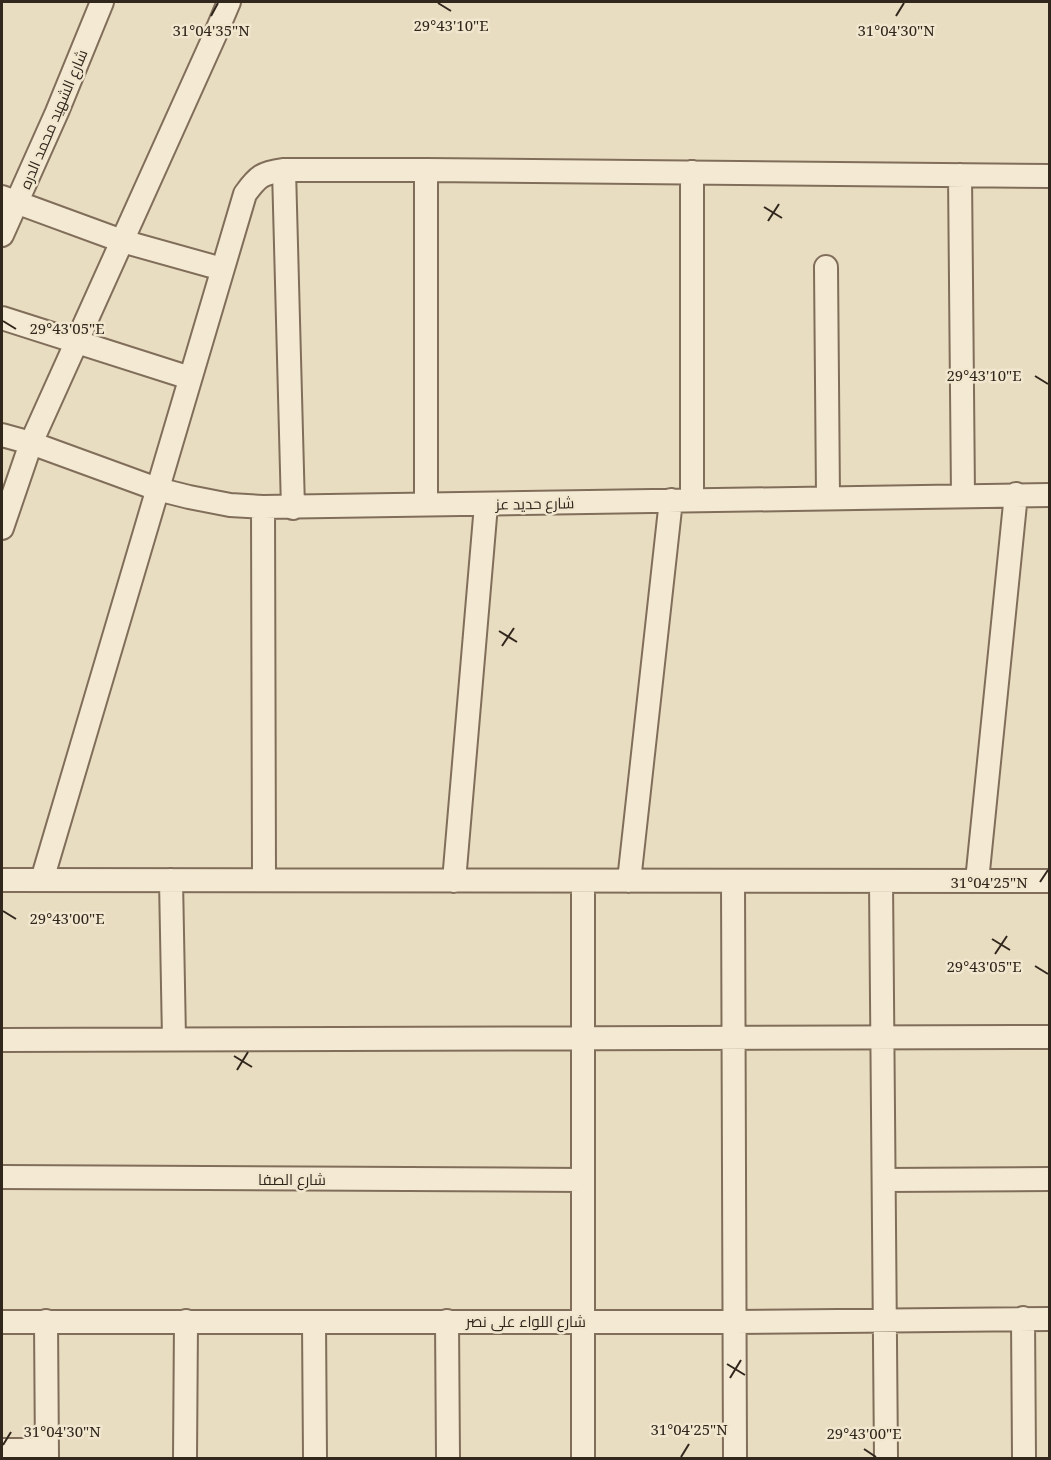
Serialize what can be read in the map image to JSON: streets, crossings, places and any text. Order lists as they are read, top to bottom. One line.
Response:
{"streets":{"street":["شارع الشهيد محمد الدره","شارع حديد عز","شارع الصفا","شارع اللواء على نصر"]},"coordinates":["29°43'10\"E","31°04'35\"N","31°04'30\"N","29°43'05\"E","31°04'25\"N","29°43'00\"E"]}
